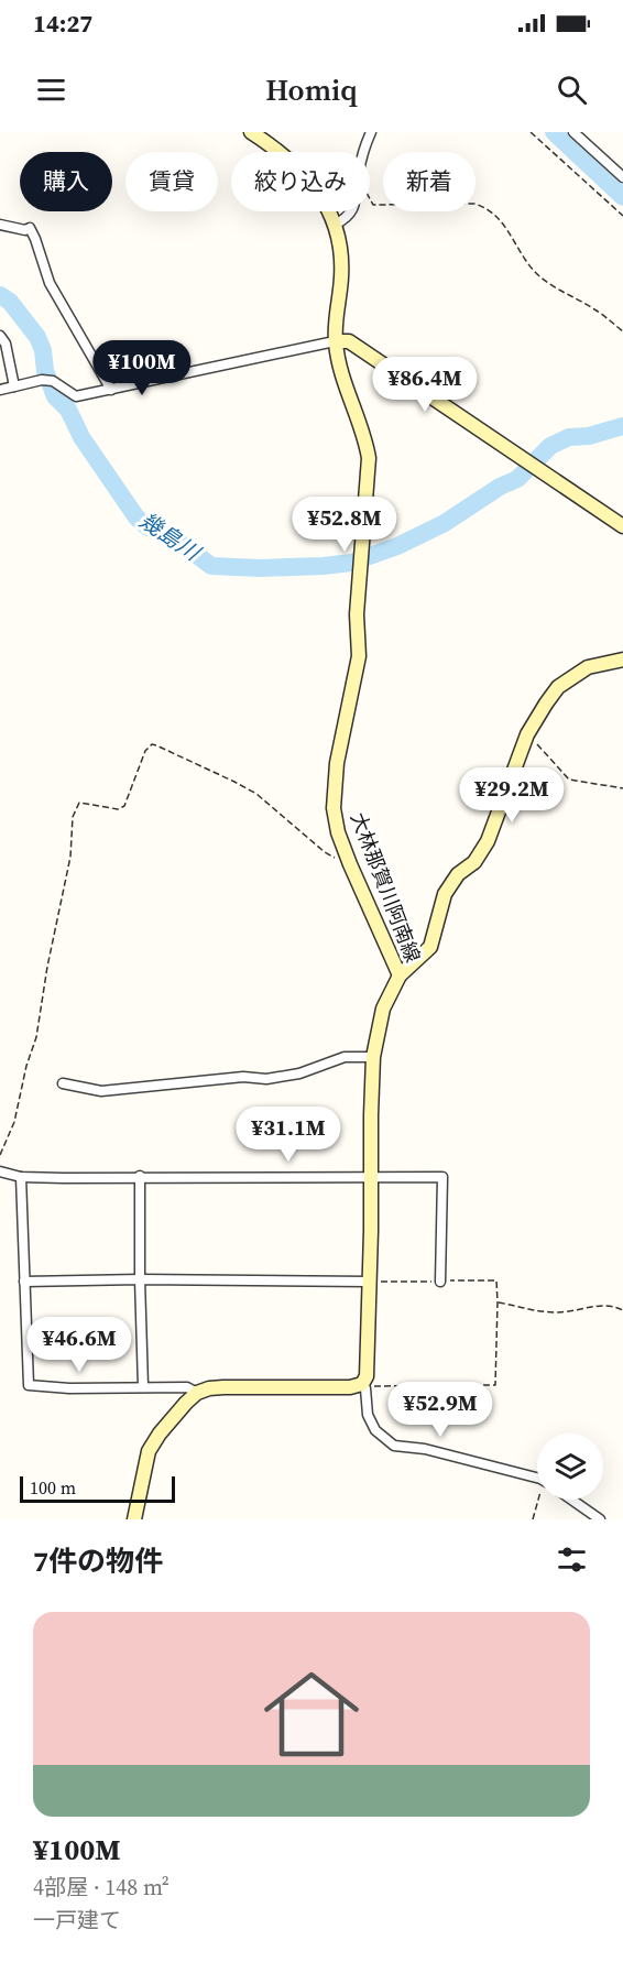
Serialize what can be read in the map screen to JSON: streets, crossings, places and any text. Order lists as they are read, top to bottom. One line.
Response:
{"streets":{"main road":["大林那賀川阿南線"]},"water":["幾島川"],"scale_bar":"100 m","page":{"status":"14:27","header":"Homiq","chip":["購入","賃貸","絞り込み","新着"],"price":["¥100M","¥86.4M","¥52.8M","¥29.2M","¥31.1M","¥46.6M","¥52.9M"],"scale":"100 m","heading":"7件の物件","list":[{"name":"¥100M","note":"4部屋 · 148 m² · 一戸建て"}]}}
